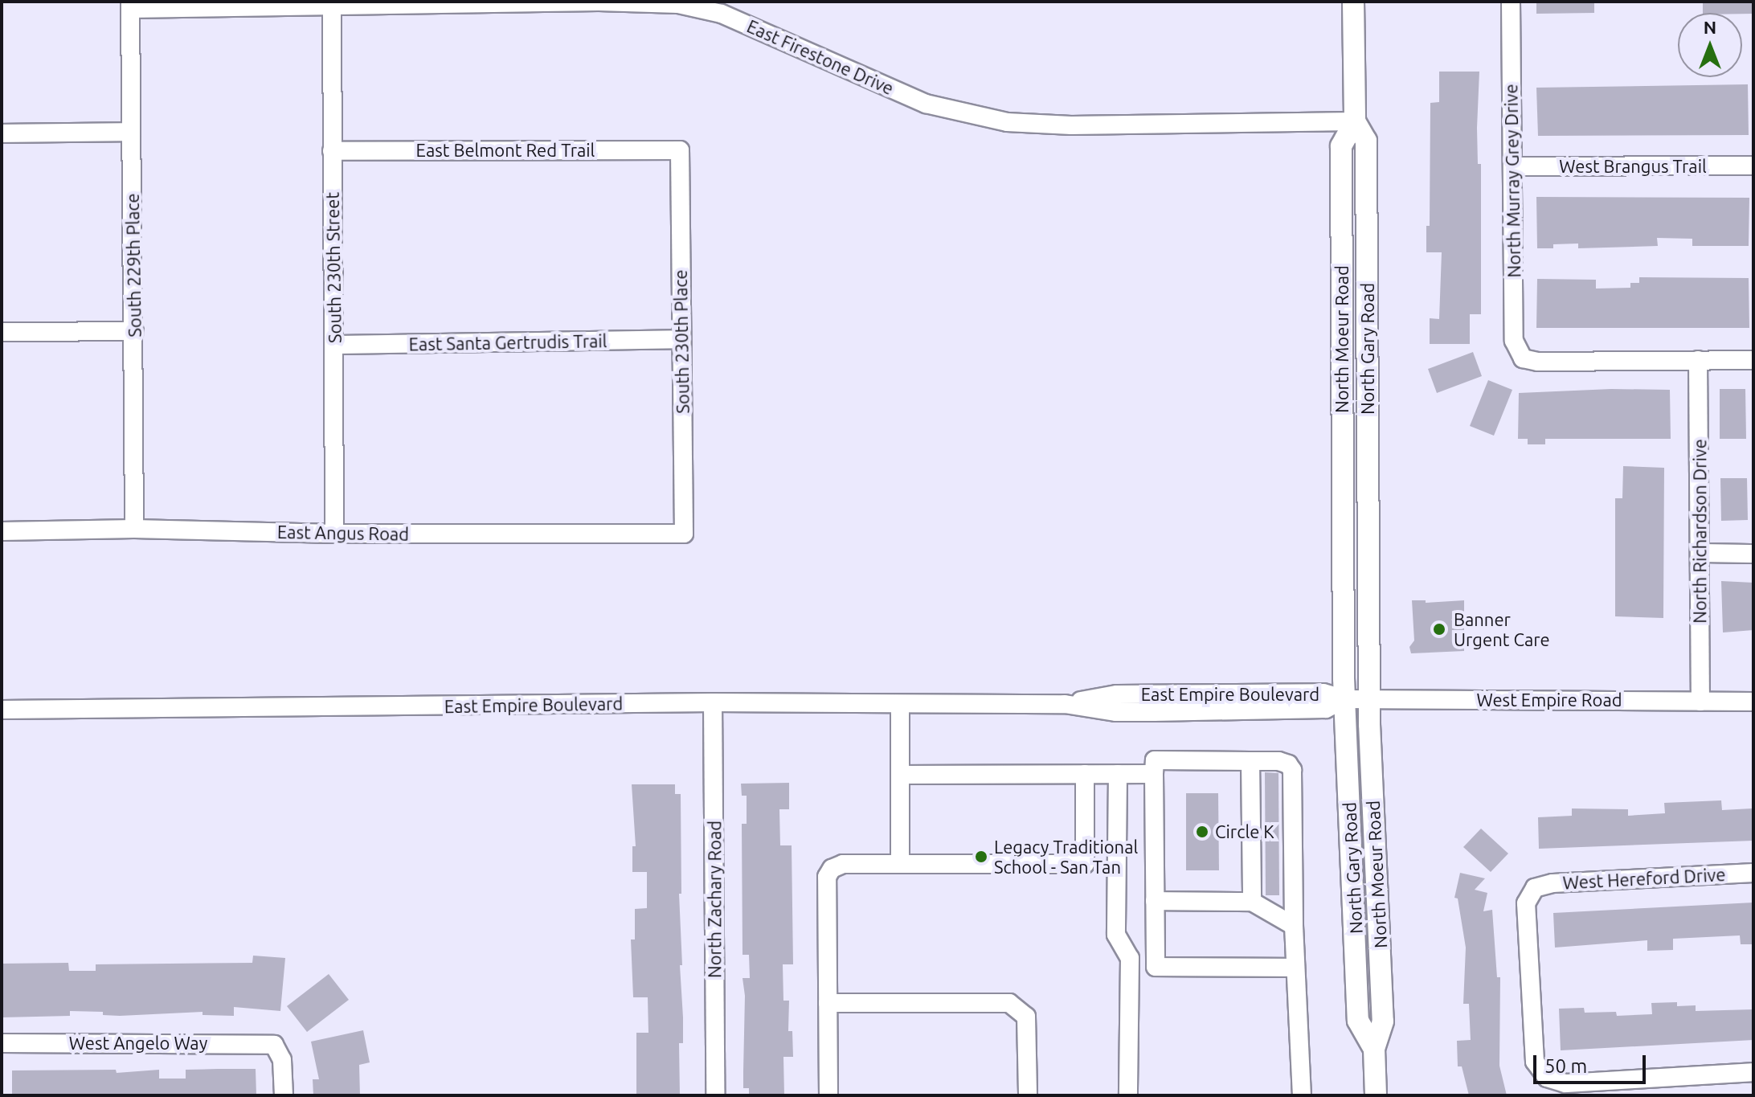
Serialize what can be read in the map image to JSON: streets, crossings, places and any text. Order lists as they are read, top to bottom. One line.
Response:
{"streets":{"main road":["North Moeur Road","North Gary Road"],"street":["East Firestone Drive","East Belmont Red Trail","West Brangus Trail","North Murray Grey Drive","South 229th Place","South 230th Street","South 230th Place","East Santa Gertrudis Trail","North Richardson Drive","East Angus Road","East Empire Boulevard","West Empire Road","West Hereford Drive","North Zachary Road","West Angelo Way"]},"crossings":[["East Firestone Drive","South 229th Place"],["East Firestone Drive","South 230th Street"],["East Firestone Drive","North Moeur Road"],["East Firestone Drive","North Gary Road"],["East Belmont Red Trail","South 230th Street"],["East Belmont Red Trail","South 230th Place"],["West Brangus Trail","North Murray Grey Drive"],["North Murray Grey Drive","North Richardson Drive"],["South 229th Place","East Angus Road"],["South 230th Street","East Santa Gertrudis Trail"],["South 230th Street","East Angus Road"],["North Moeur Road","North Gary Road"],["North Moeur Road","West Empire Road"],["South 230th Place","East Santa Gertrudis Trail"],["South 230th Place","East Angus Road"],["North Gary Road","East Empire Boulevard"],["North Gary Road","West Empire Road"],["North Richardson Drive","West Empire Road"],["East Empire Boulevard","West Empire Road"],["East Empire Boulevard","North Zachary Road"]],"places":["Banner Urgent Care","Circle K","Legacy Traditional School - San Tan"],"scale_bar":"50 m","north":"top"}
